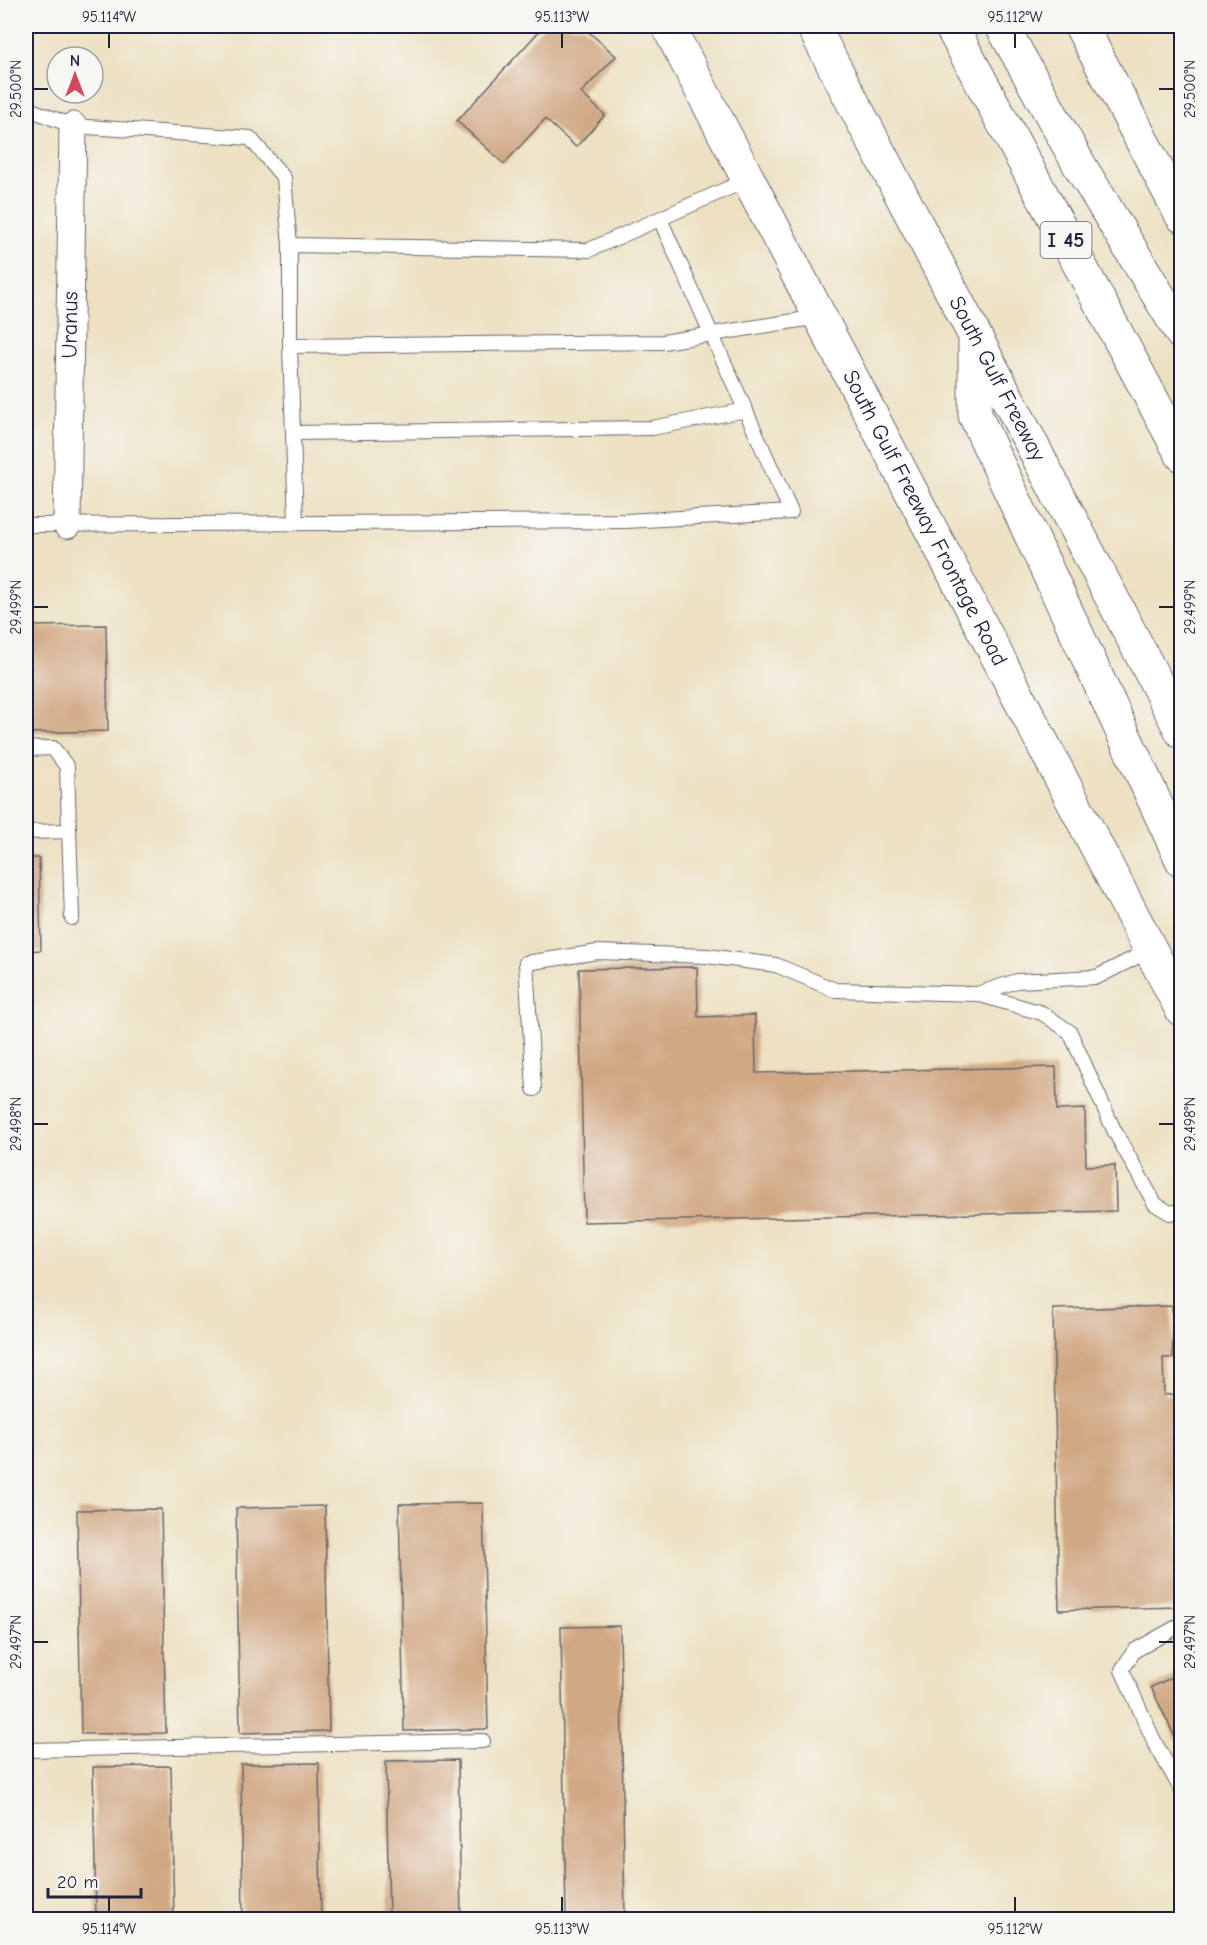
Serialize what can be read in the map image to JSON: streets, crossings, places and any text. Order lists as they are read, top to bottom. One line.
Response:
{"streets":{"main road":["I 45","South Gulf Freeway","South Gulf Freeway Frontage Road"],"street":["Uranus"]},"scale_bar":"20 m","north":"top","coordinates":["95.114°W","95.113°W","95.112°W","29.500°N","29.499°N","29.498°N","29.497°N"]}
